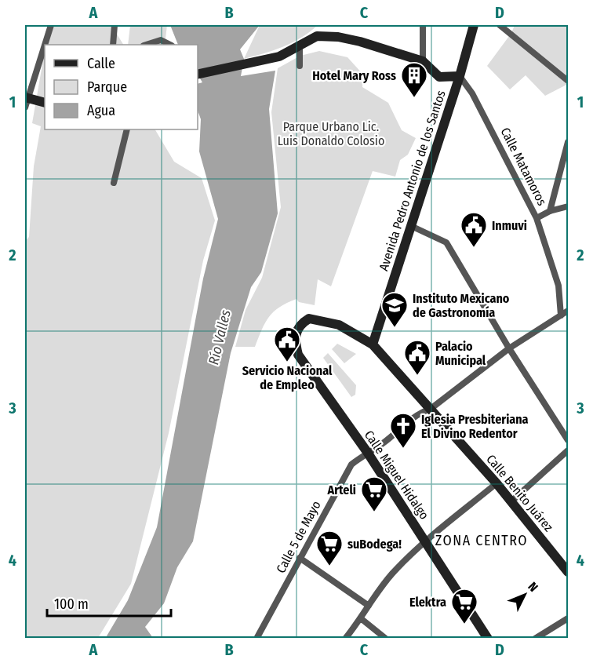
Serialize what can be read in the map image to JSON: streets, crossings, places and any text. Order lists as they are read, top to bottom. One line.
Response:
{"streets":{"street":["Calle Matamoros","Avenida Pedro Antonio de los Santos","Calle Miguel Hidalgo","Calle Benito Juárez","Calle 5 de Mayo"]},"crossings":[["Calle Matamoros","Avenida Pedro Antonio de los Santos"],["Calle Matamoros","Calle 5 de Mayo"],["Avenida Pedro Antonio de los Santos","Calle Benito Juárez"],["Calle Miguel Hidalgo","Calle Benito Juárez"],["Calle Miguel Hidalgo","Calle 5 de Mayo"],["Calle Benito Juárez","Calle 5 de Mayo"]],"districts":["ZONA CENTRO"],"water":["Río Valles"],"parks":["Parque Urbano Lic. Luis Donaldo Colosio"],"places":{"building":["Hotel Mary Ross"],"public building":["Inmuvi","Servicio Nacional de Empleo","Palacio Municipal"],"school or university":["Instituto Mexicano de Gastronomía"],"church":["Iglesia Presbiteriana El Divino Redentor"],"supermarket":["Arteli","suBodega!","Elektra"]},"legend":["Calle","Parque","Agua"],"scale_bar":"100 m","north":"top right","grid":{"columns":["A","B","C","D"],"rows":["1","2","3","4"]}}
